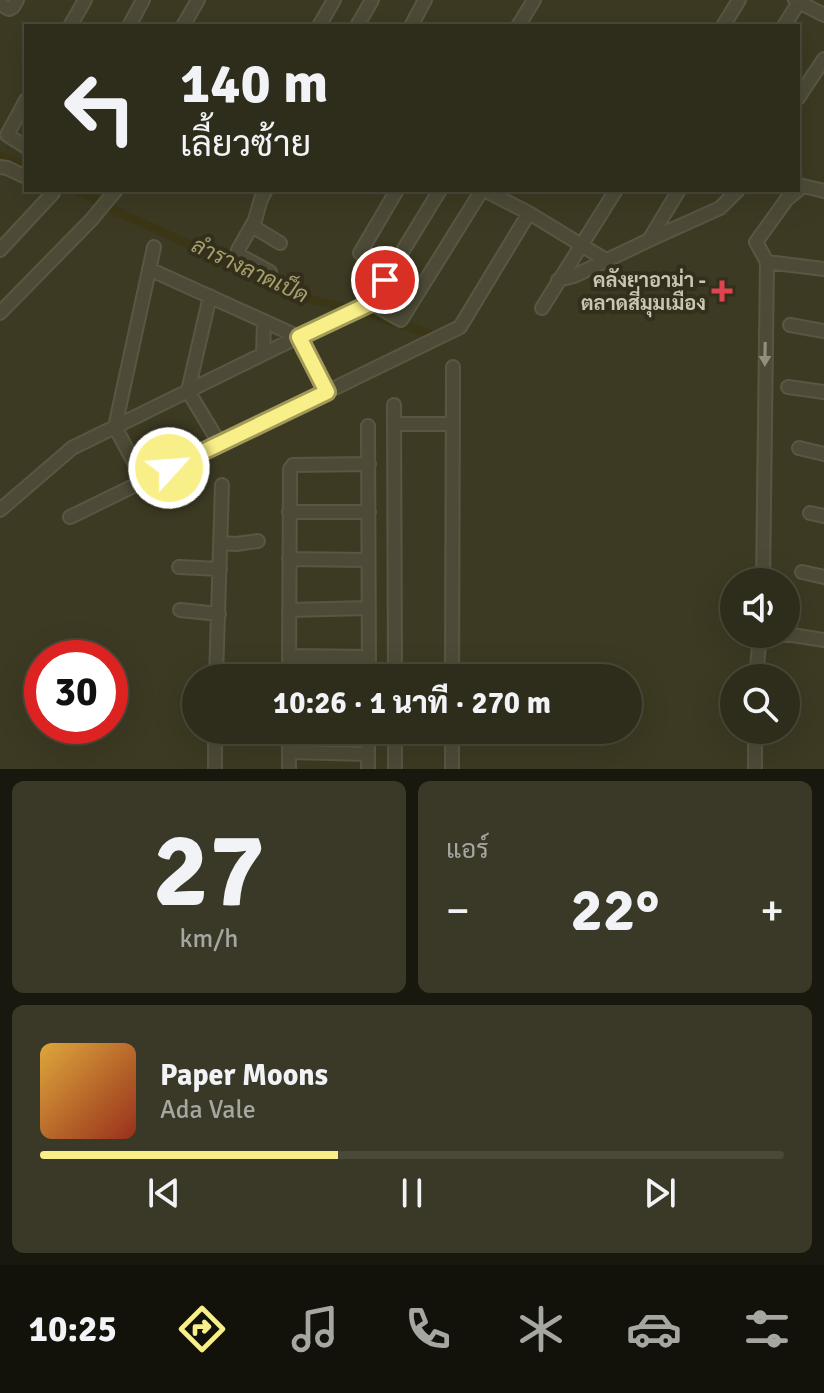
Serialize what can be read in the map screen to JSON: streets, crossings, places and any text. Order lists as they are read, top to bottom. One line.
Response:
{"water":["ลำรางลาดเป็ด"],"places":{"health":["คลังยาอาม่า - ตลาดสี่มุมเมือง"]},"page":{"turn":["140 m","เลี้ยวซ้าย"],"limit":"30","trip":"10:26 · 1 นาที · 270 m","tile":[["27","km/h"],"แอร์"],"heat":["−","22°","+"],"song":["Paper Moons","Ada Vale"],"tabs":"10:25"}}
